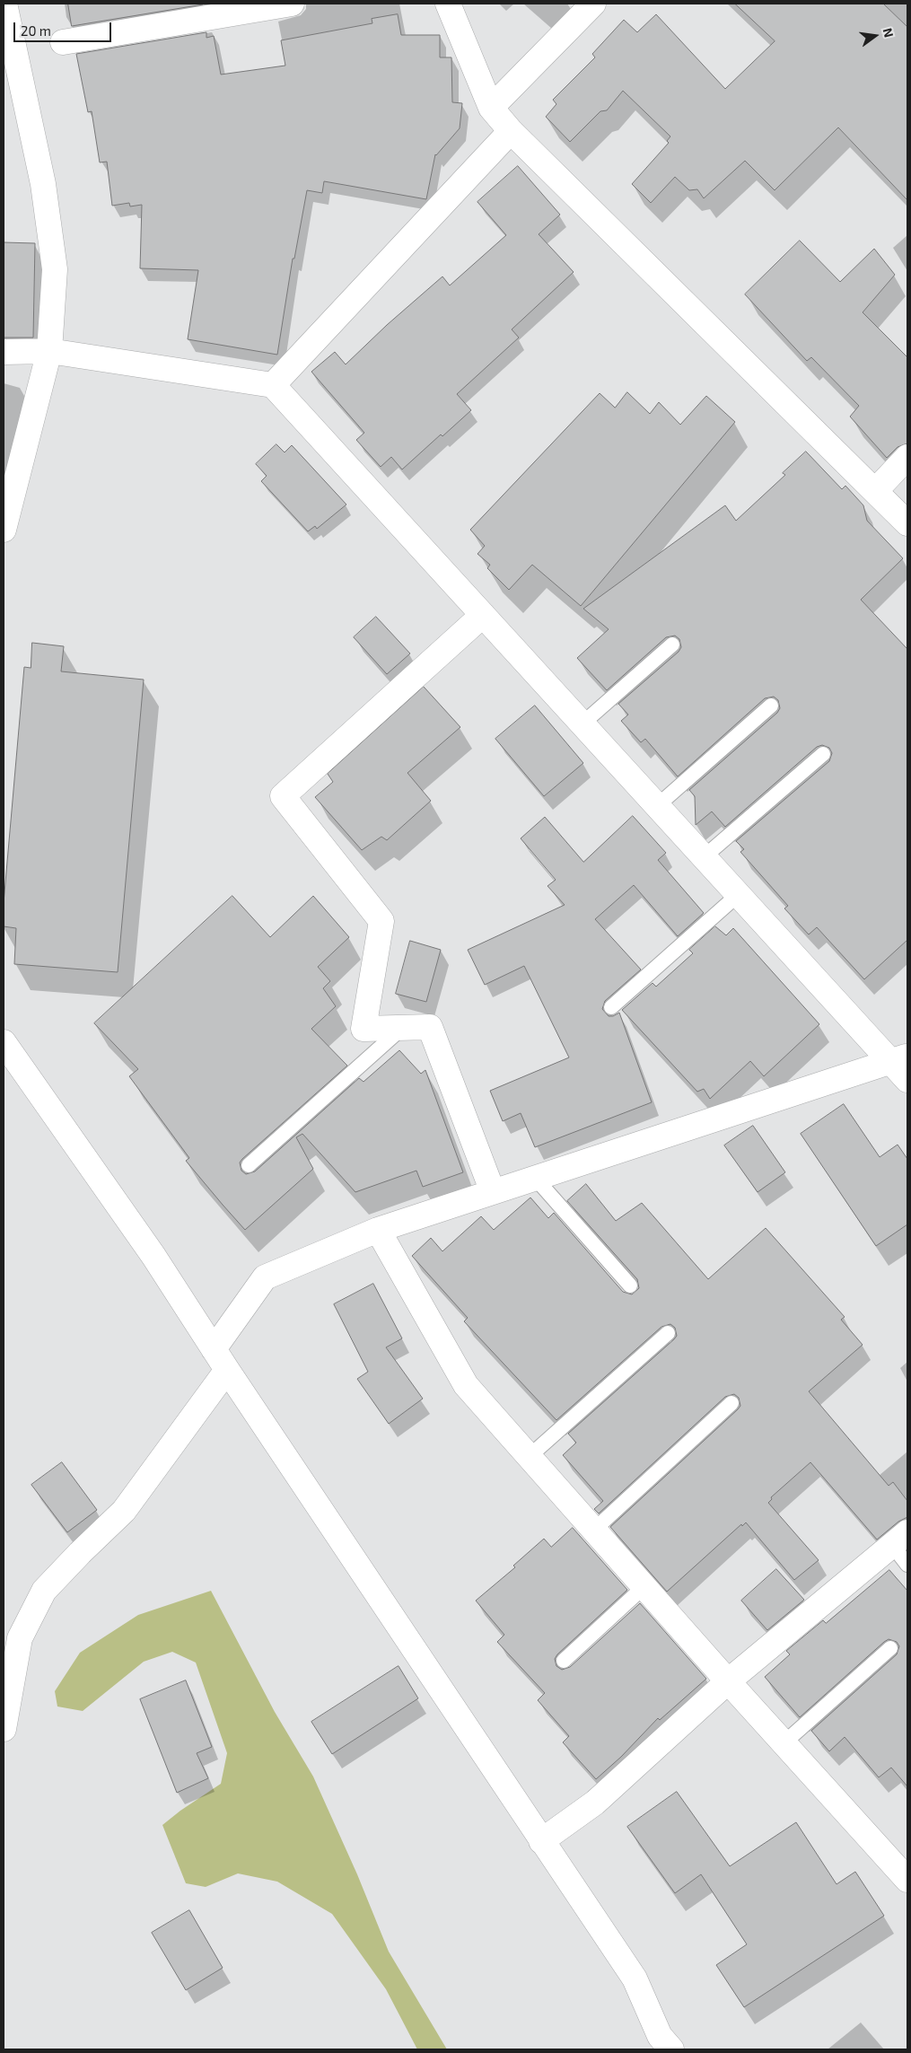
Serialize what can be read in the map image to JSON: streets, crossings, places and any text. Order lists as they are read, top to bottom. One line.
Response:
{"scale_bar":"20 m","north":"right"}
